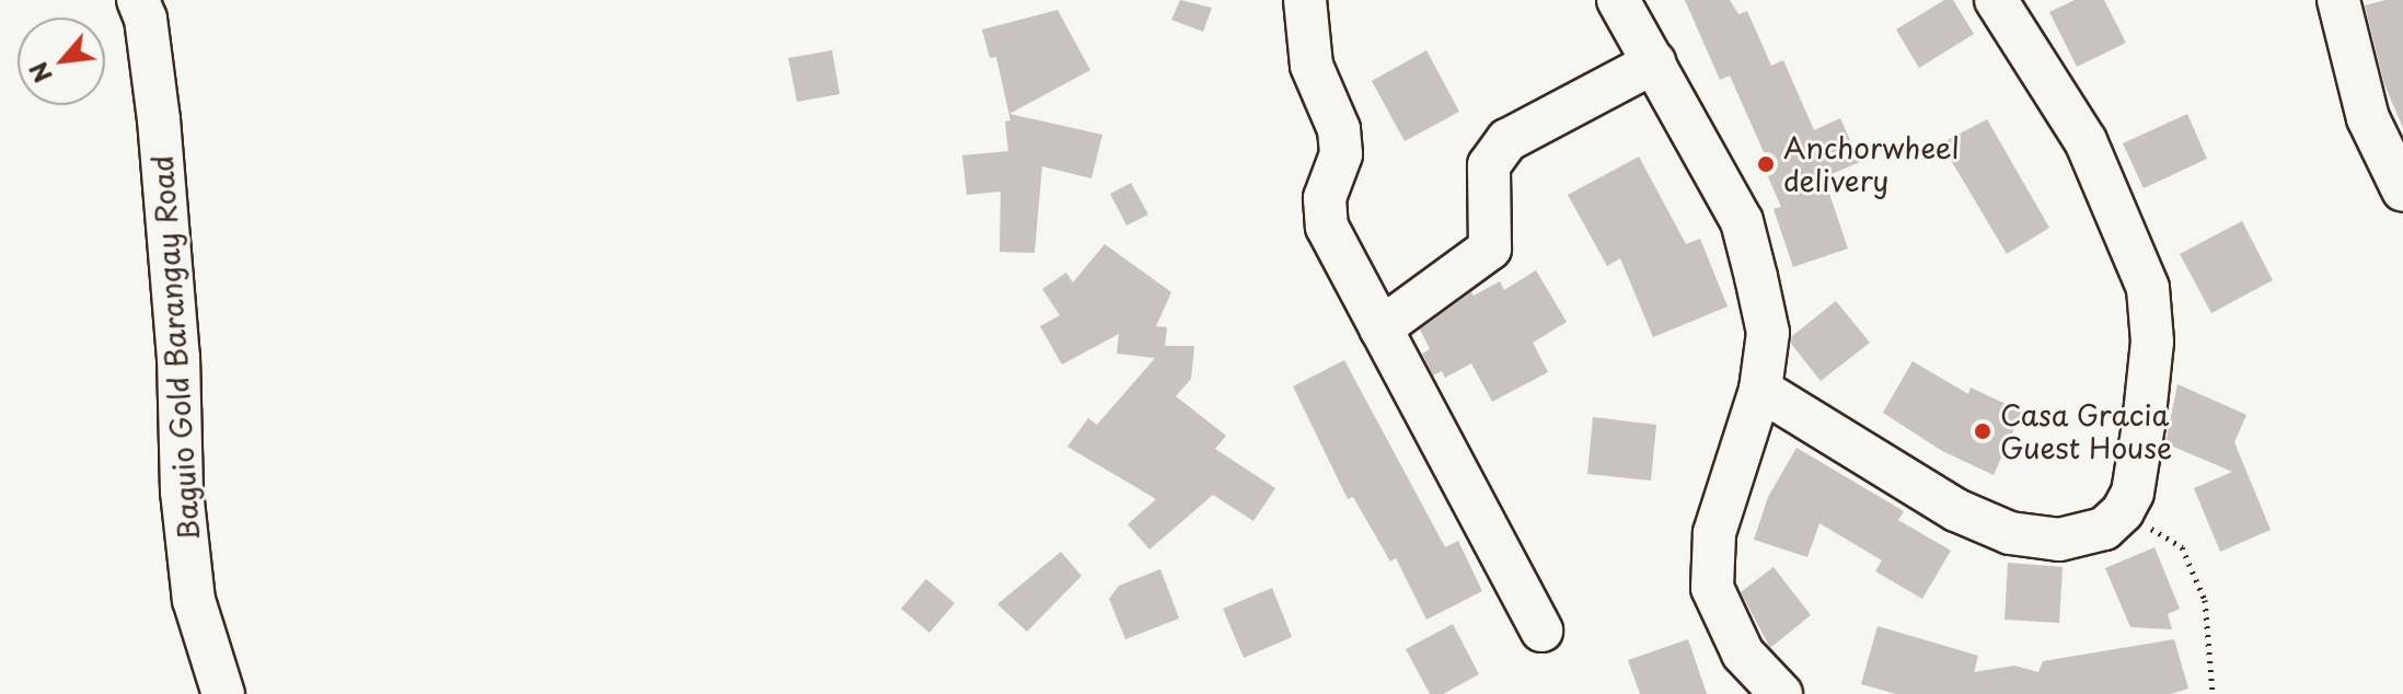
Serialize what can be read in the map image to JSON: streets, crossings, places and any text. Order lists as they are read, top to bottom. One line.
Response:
{"streets":{"street":["Baguio Gold Barangay Road"]},"places":["Anchorwheel delivery","Casa Gracia Guest House"],"north":"bottom left"}
